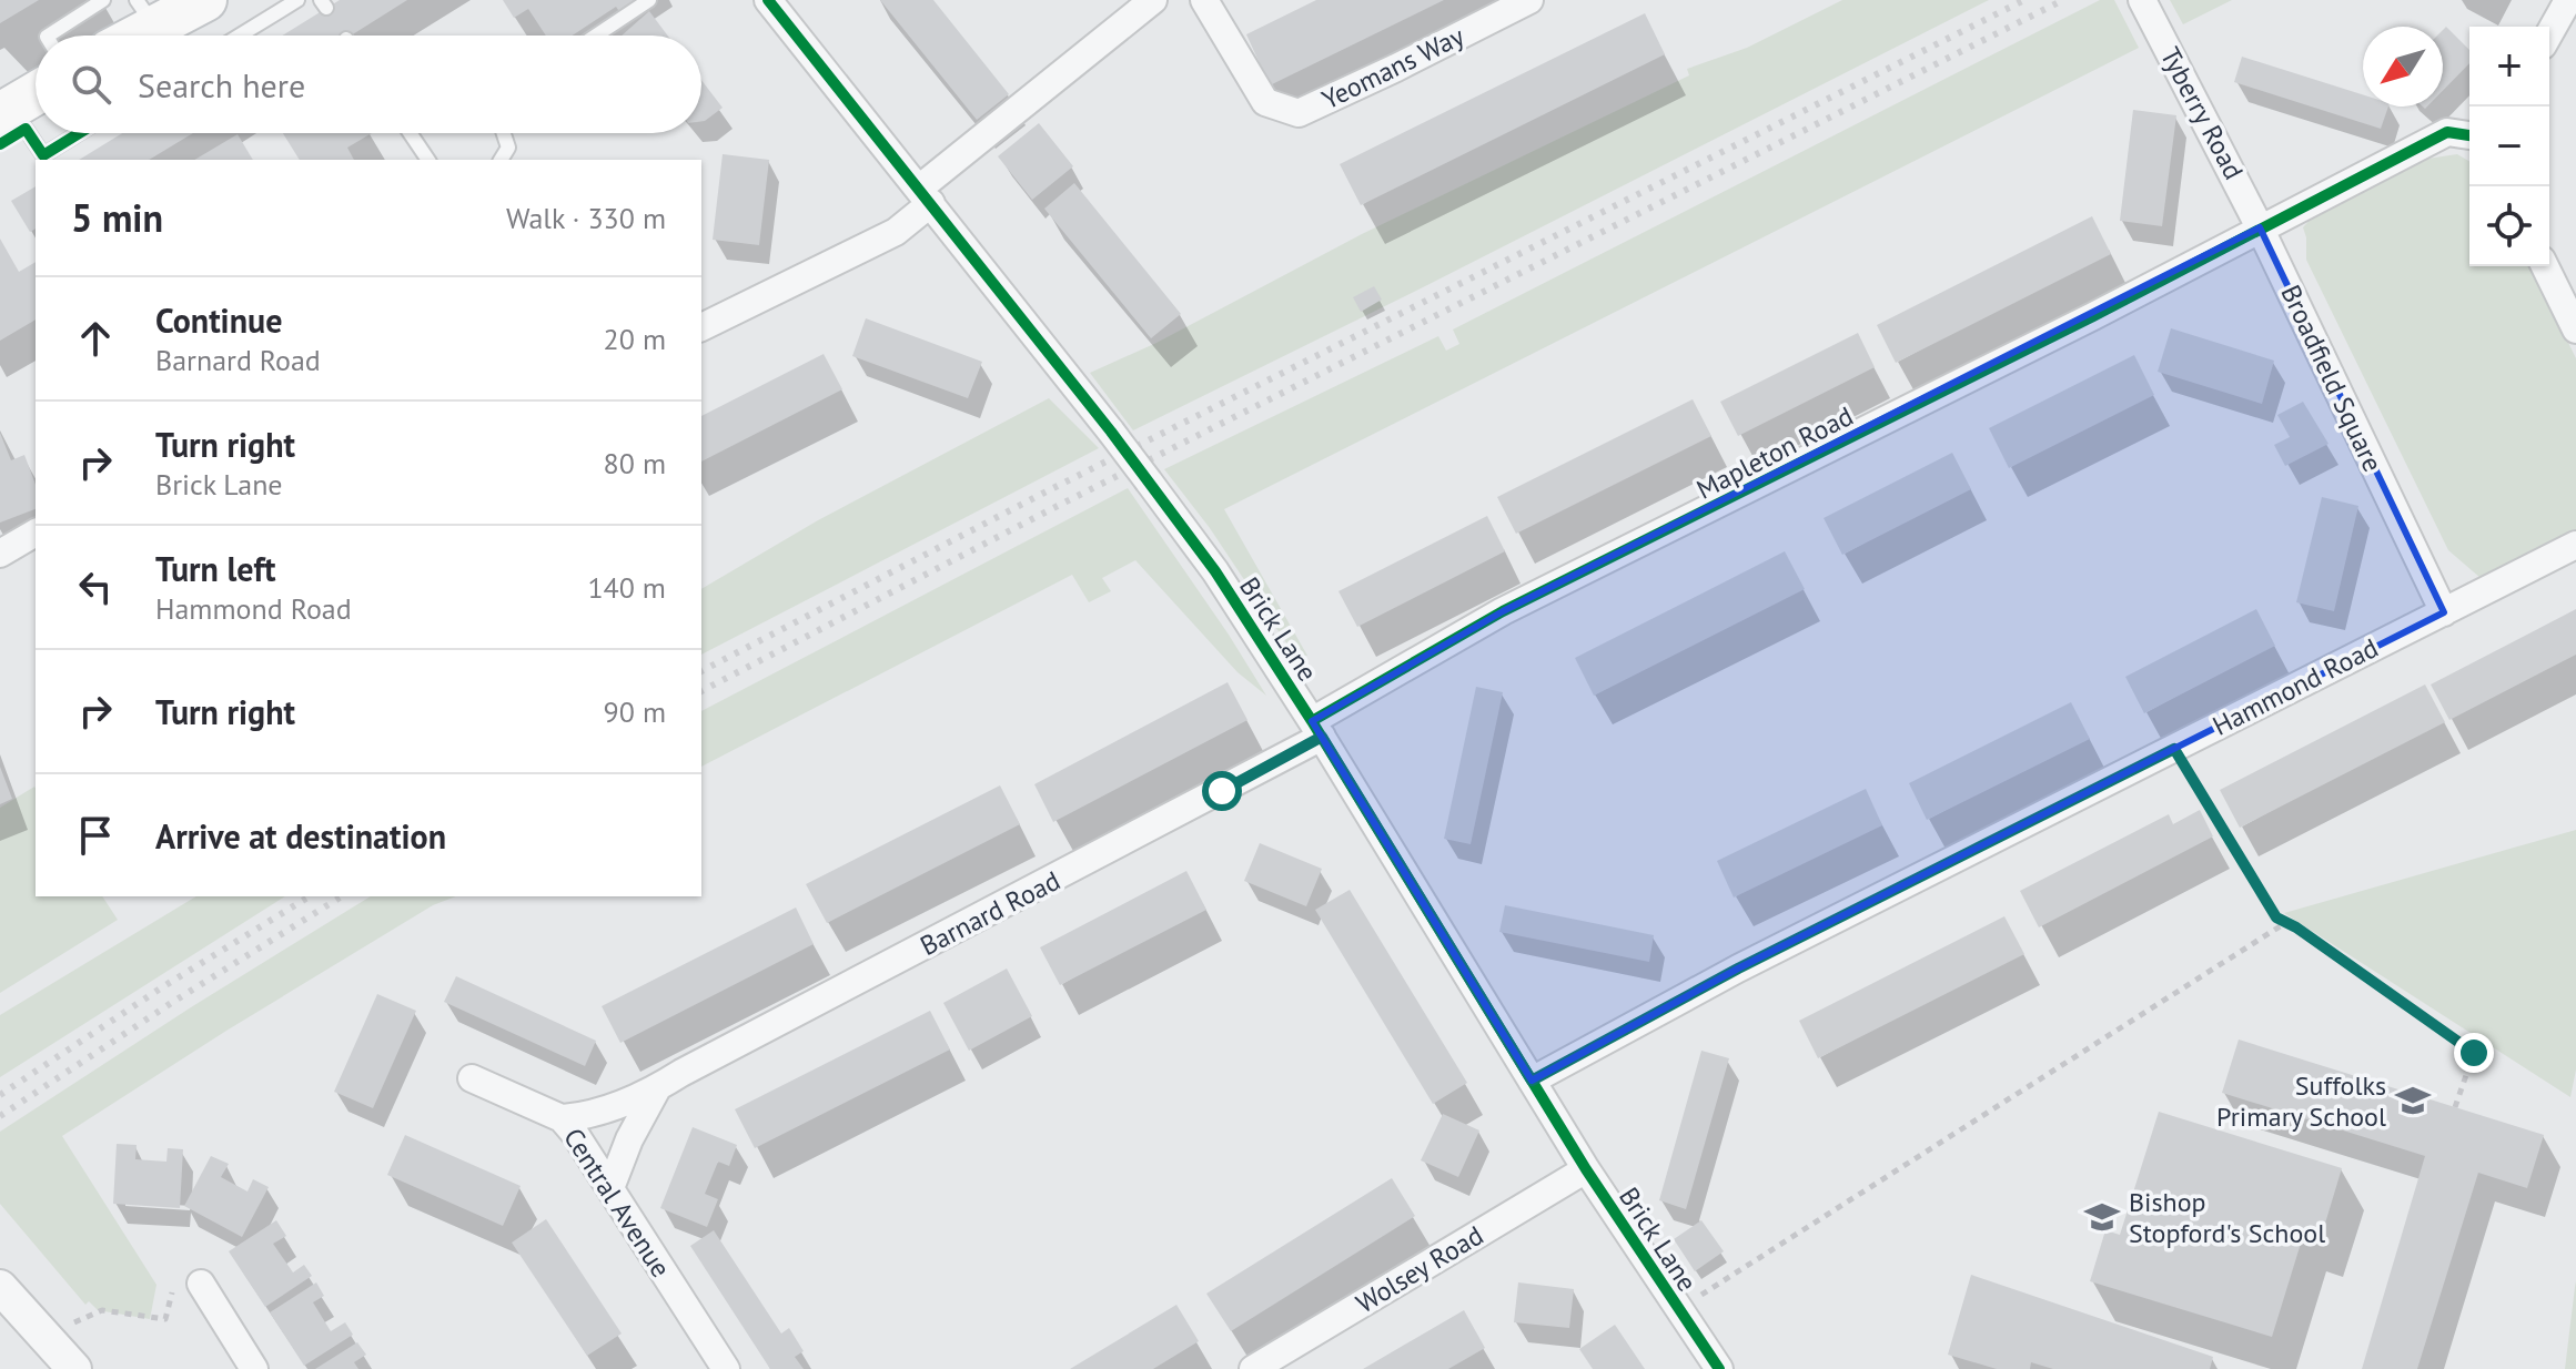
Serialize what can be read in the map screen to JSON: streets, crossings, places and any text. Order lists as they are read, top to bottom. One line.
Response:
{"streets":{"street":["Yeomans Way","Tyberry Road","Broadfield Square","Mapleton Road","Brick Lane","Hammond Road","Barnard Road","Central Avenue","Wolsey Road"]},"crossings":[["Tyberry Road","Broadfield Square"],["Tyberry Road","Mapleton Road"],["Broadfield Square","Mapleton Road"],["Broadfield Square","Hammond Road"],["Mapleton Road","Brick Lane"],["Mapleton Road","Barnard Road"],["Brick Lane","Hammond Road"],["Brick Lane","Barnard Road"],["Brick Lane","Wolsey Road"],["Barnard Road","Central Avenue"]],"places":{"school or university":["Suffolks Primary School","Bishop Stopford's School"]},"north":"bottom left","page":{"map_buttons":["+","−"],"search":"Search here","heading":["5 min","Walk · 330 m"],"list":[["Continue","Barnard Road","20 m"],["Turn right","Brick Lane","80 m"],["Turn left","Hammond Road","140 m"],["Turn right","90 m"],"Arrive at destination"]}}
